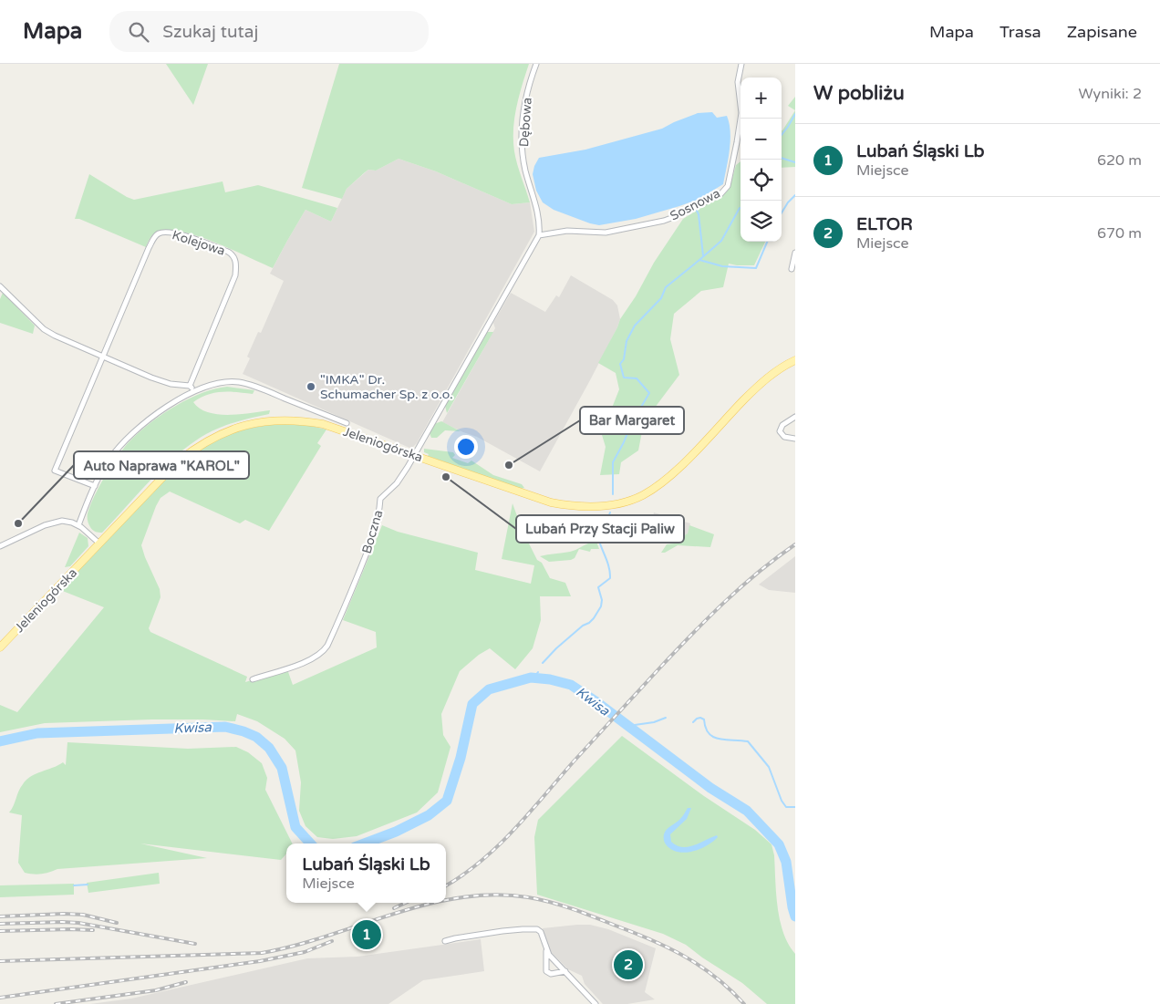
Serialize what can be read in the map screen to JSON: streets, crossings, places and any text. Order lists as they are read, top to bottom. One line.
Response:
{"streets":{"main road":["Jeleniogórska"],"street":["Dębowa","Sosnowa","Kolejowa","Boczna"]},"crossings":[["Dębowa","Sosnowa"],["Dębowa","Boczna"],["Sosnowa","Boczna"],["Kolejowa","Jeleniogórska"],["Jeleniogórska","Boczna"]],"water":["Kwisa"],"places":["\"IMKA\" Dr. Schumacher Sp. z o.o.","Bar Margaret","Lubań Przy Stacji Paliw","Auto Naprawa \"KAROL\""],"page":{"header":"Mapa","search":"Szukaj tutaj","nav":["Mapa","Trasa","Zapisane"],"heading":["W pobliżu","Wyniki: 2"],"map_buttons":["+","−"],"list":[{"mark":"1","name":"Lubań Śląski Lb","note":"Miejsce","value":"620 m"},{"mark":"2","name":"ELTOR","note":"Miejsce","value":"670 m"}],"popup":["Lubań Śląski Lb","Miejsce"],"pins":["1","2"]}}
